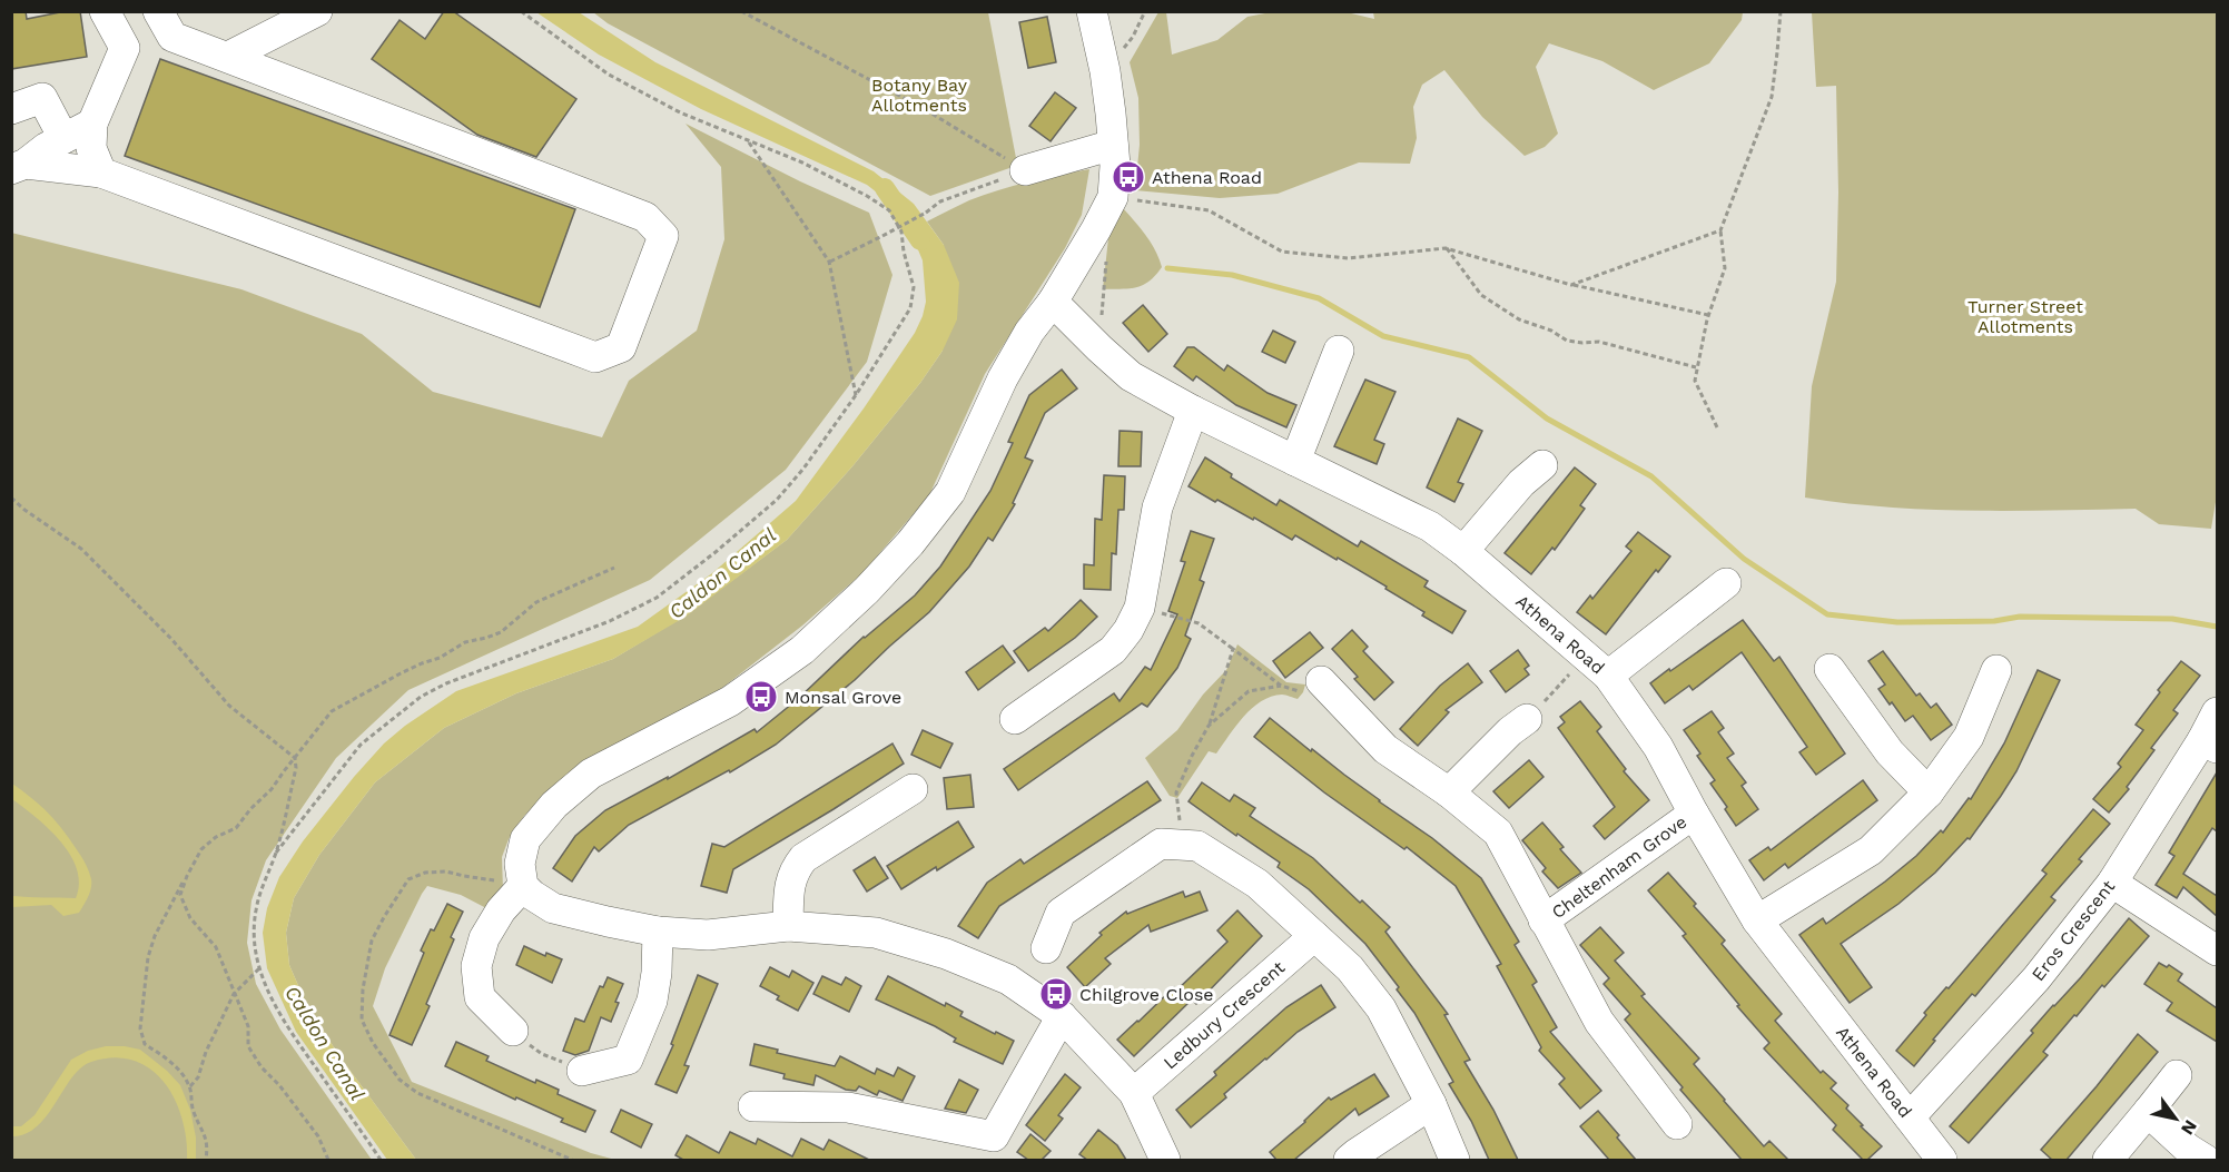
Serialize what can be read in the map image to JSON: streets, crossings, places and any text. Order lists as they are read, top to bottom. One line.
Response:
{"streets":{"street":["Athena Road","Cheltenham Grove","Eros Crescent","Ledbury Crescent"]},"crossings":[["Athena Road","Cheltenham Grove"],["Athena Road","Eros Crescent"]],"water":["Caldon Canal"],"parks":["Botany Bay Allotments","Turner Street Allotments"],"places":{"bus stop":["Athena Road","Monsal Grove","Chilgrove Close"]},"north":"bottom right"}
